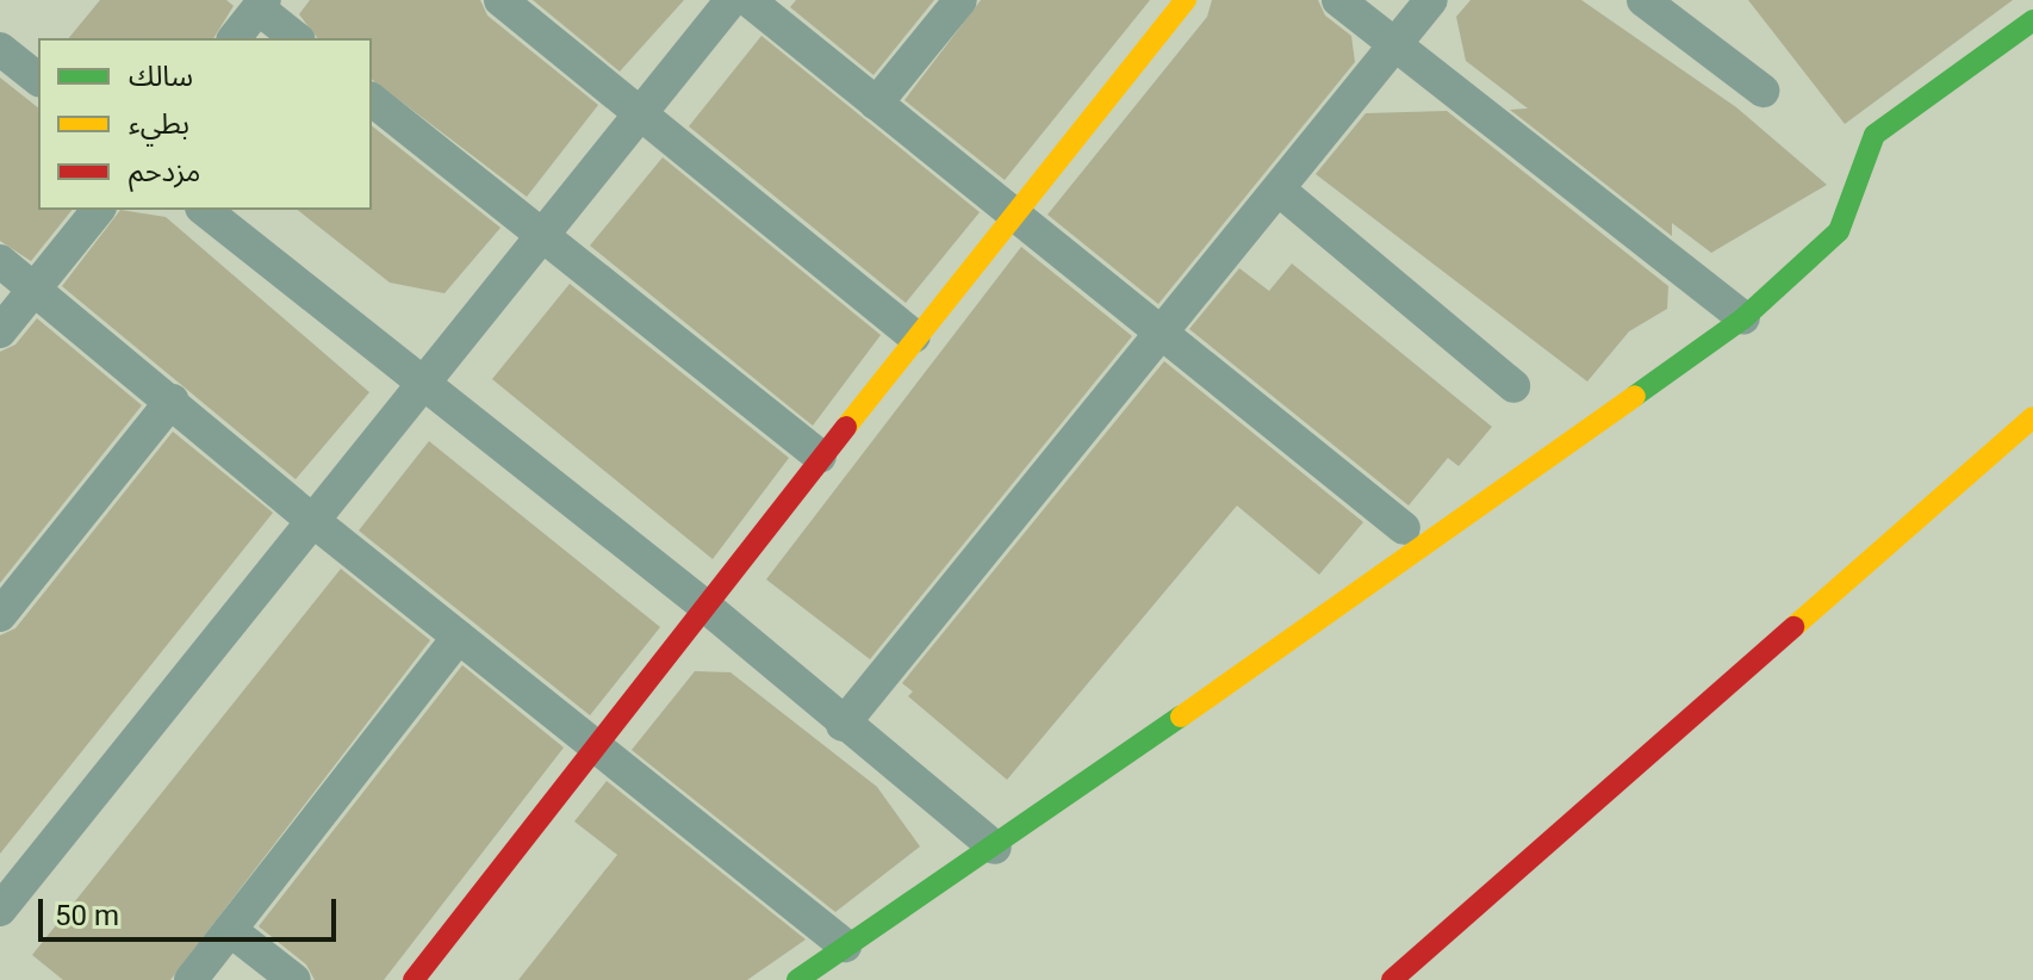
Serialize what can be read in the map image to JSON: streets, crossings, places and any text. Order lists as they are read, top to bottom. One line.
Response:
{"legend":["سالك","بطيء","مزدحم"],"scale_bar":"50 m"}
